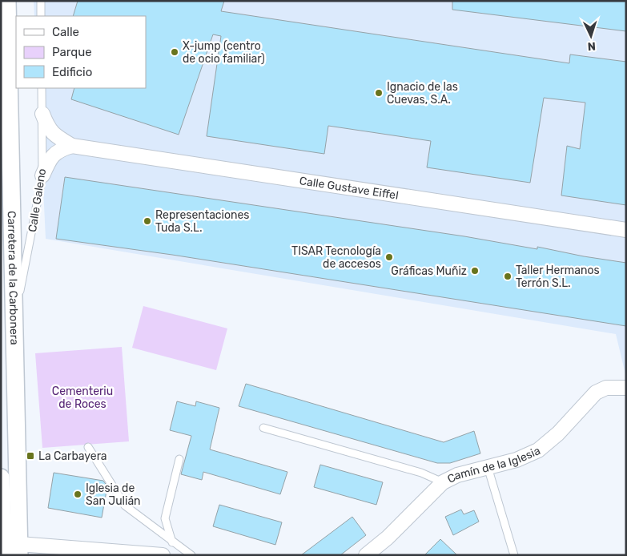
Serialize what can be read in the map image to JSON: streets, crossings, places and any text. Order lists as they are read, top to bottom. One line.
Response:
{"streets":{"street":["Calle Gustave Eiffel","Carretera de la Carbonera","Camín de la Iglesia"],"lane":["Calle Galeno"]},"crossings":[["Calle Gustave Eiffel","Calle Galeno"],["Calle Galeno","Carretera de la Carbonera"]],"parks":["Cementeriu de Roces"],"places":{"other":["X-jump (centro de ocio familiar)","Ignacio de las Cuevas, S.A.","Representaciones Tuda S.L.","TISAR Tecnología de accesos","Gráficas Muñiz","Taller Hermanos Terrón S.L.","Iglesia de San Julián"],"transit":["La Carbayera"]},"legend":["Calle","Parque","Edificio"],"north":"bottom"}
